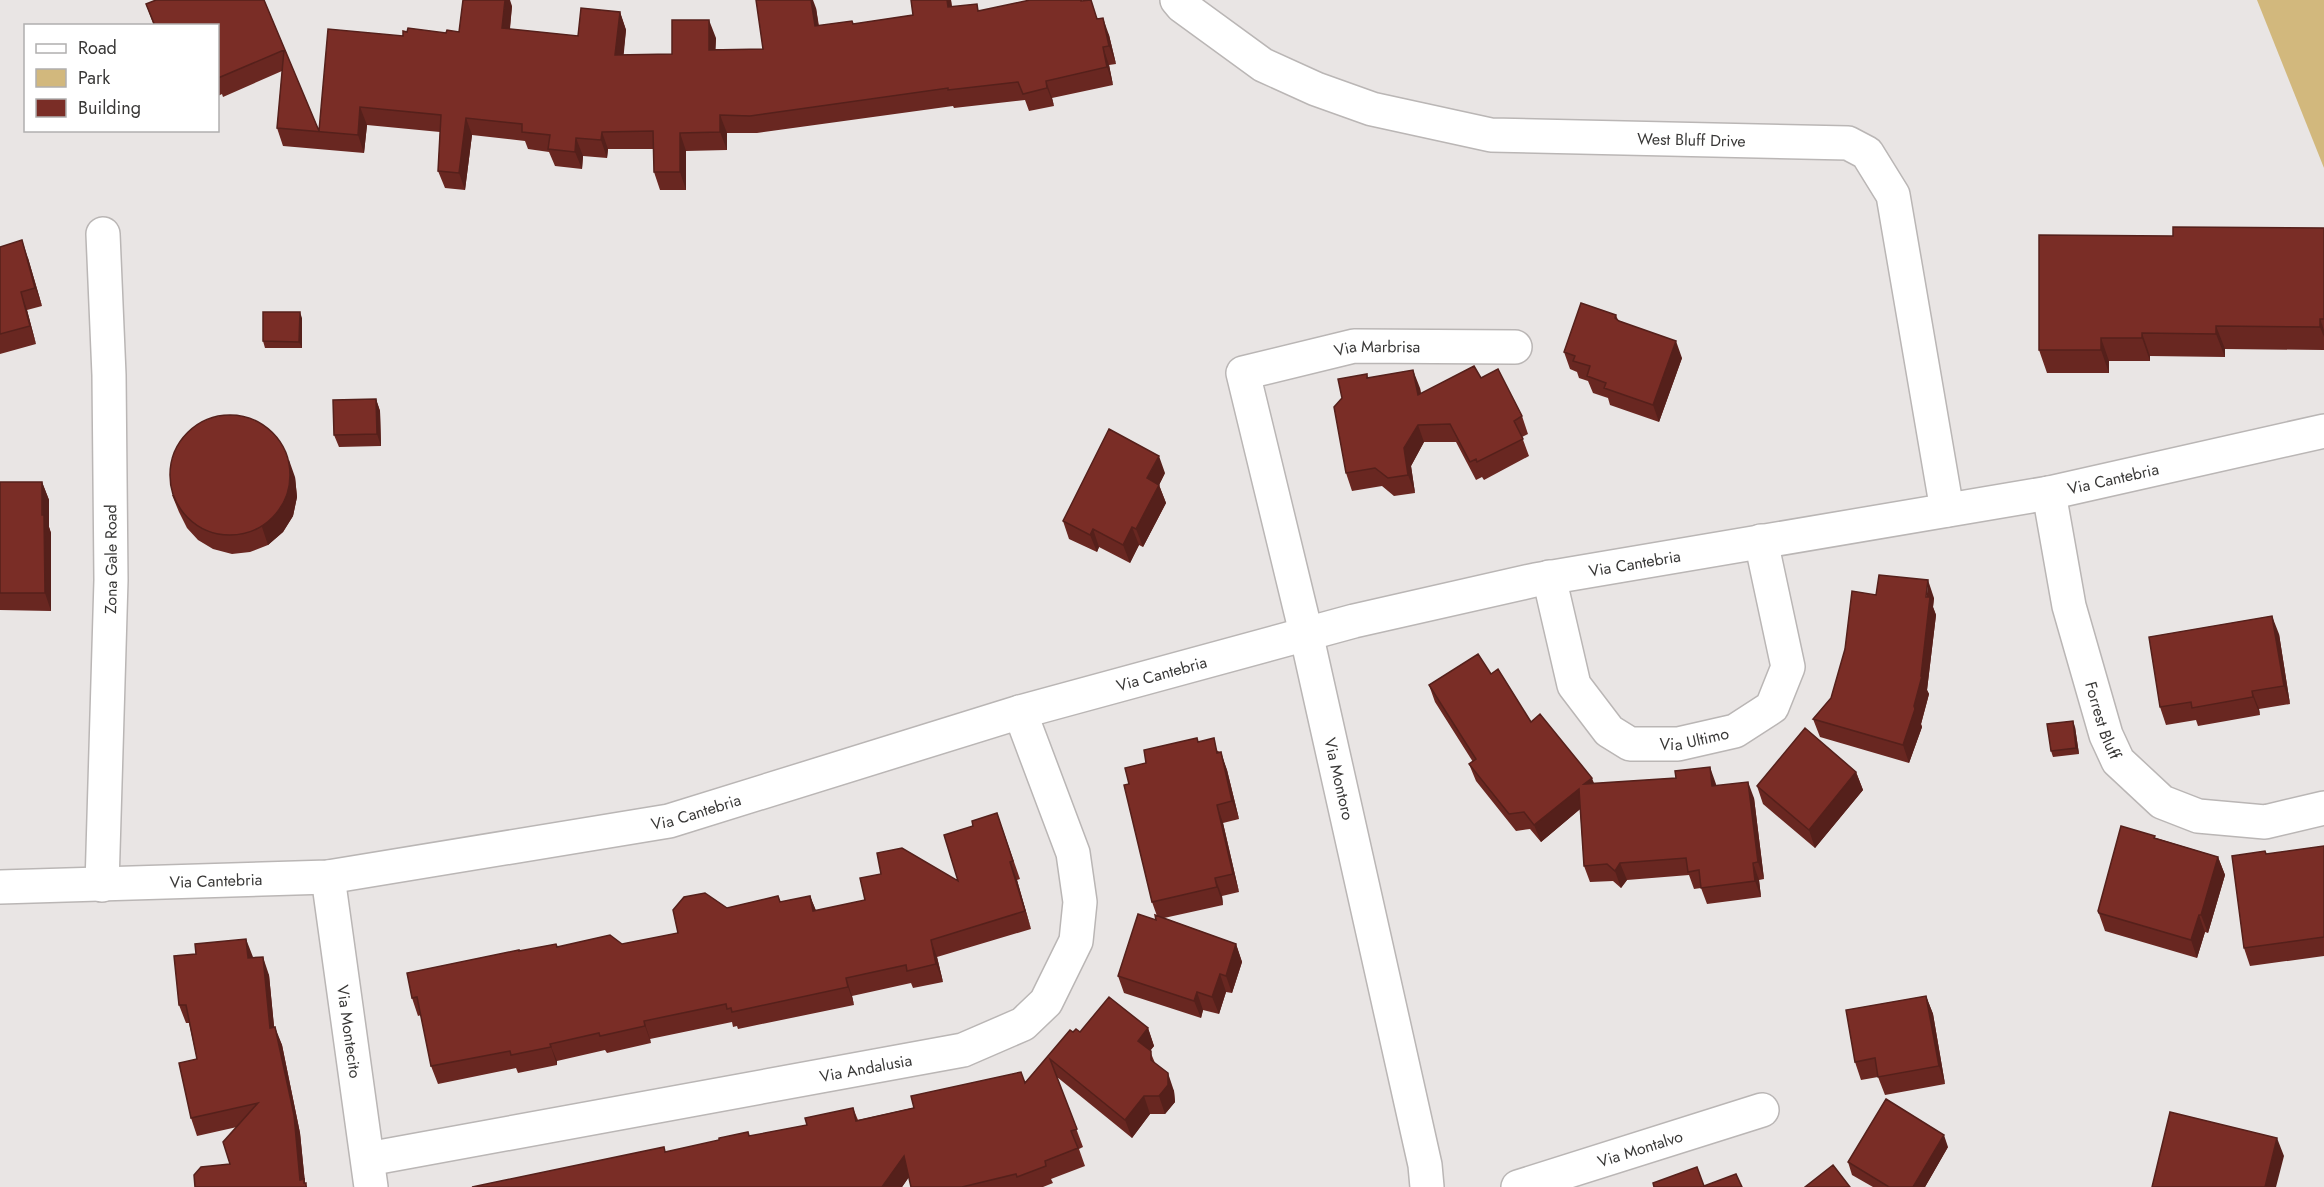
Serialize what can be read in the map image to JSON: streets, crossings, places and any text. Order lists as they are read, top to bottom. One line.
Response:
{"streets":{"street":["West Bluff Drive","Via Marbrisa","Via Cantebria","Zona Gale Road","Forrest Bluff","Via Ultimo","Via Montoro","Via Montecito","Via Andalusia","Via Montalvo"]},"crossings":[["West Bluff Drive","Via Cantebria"],["Via Marbrisa","Via Montoro"],["Via Cantebria","Zona Gale Road"],["Via Cantebria","Forrest Bluff"],["Via Cantebria","Via Ultimo"],["Via Cantebria","Via Montoro"],["Via Cantebria","Via Montecito"],["Via Cantebria","Via Andalusia"],["Via Montecito","Via Andalusia"]],"legend":["Road","Park","Building"]}
